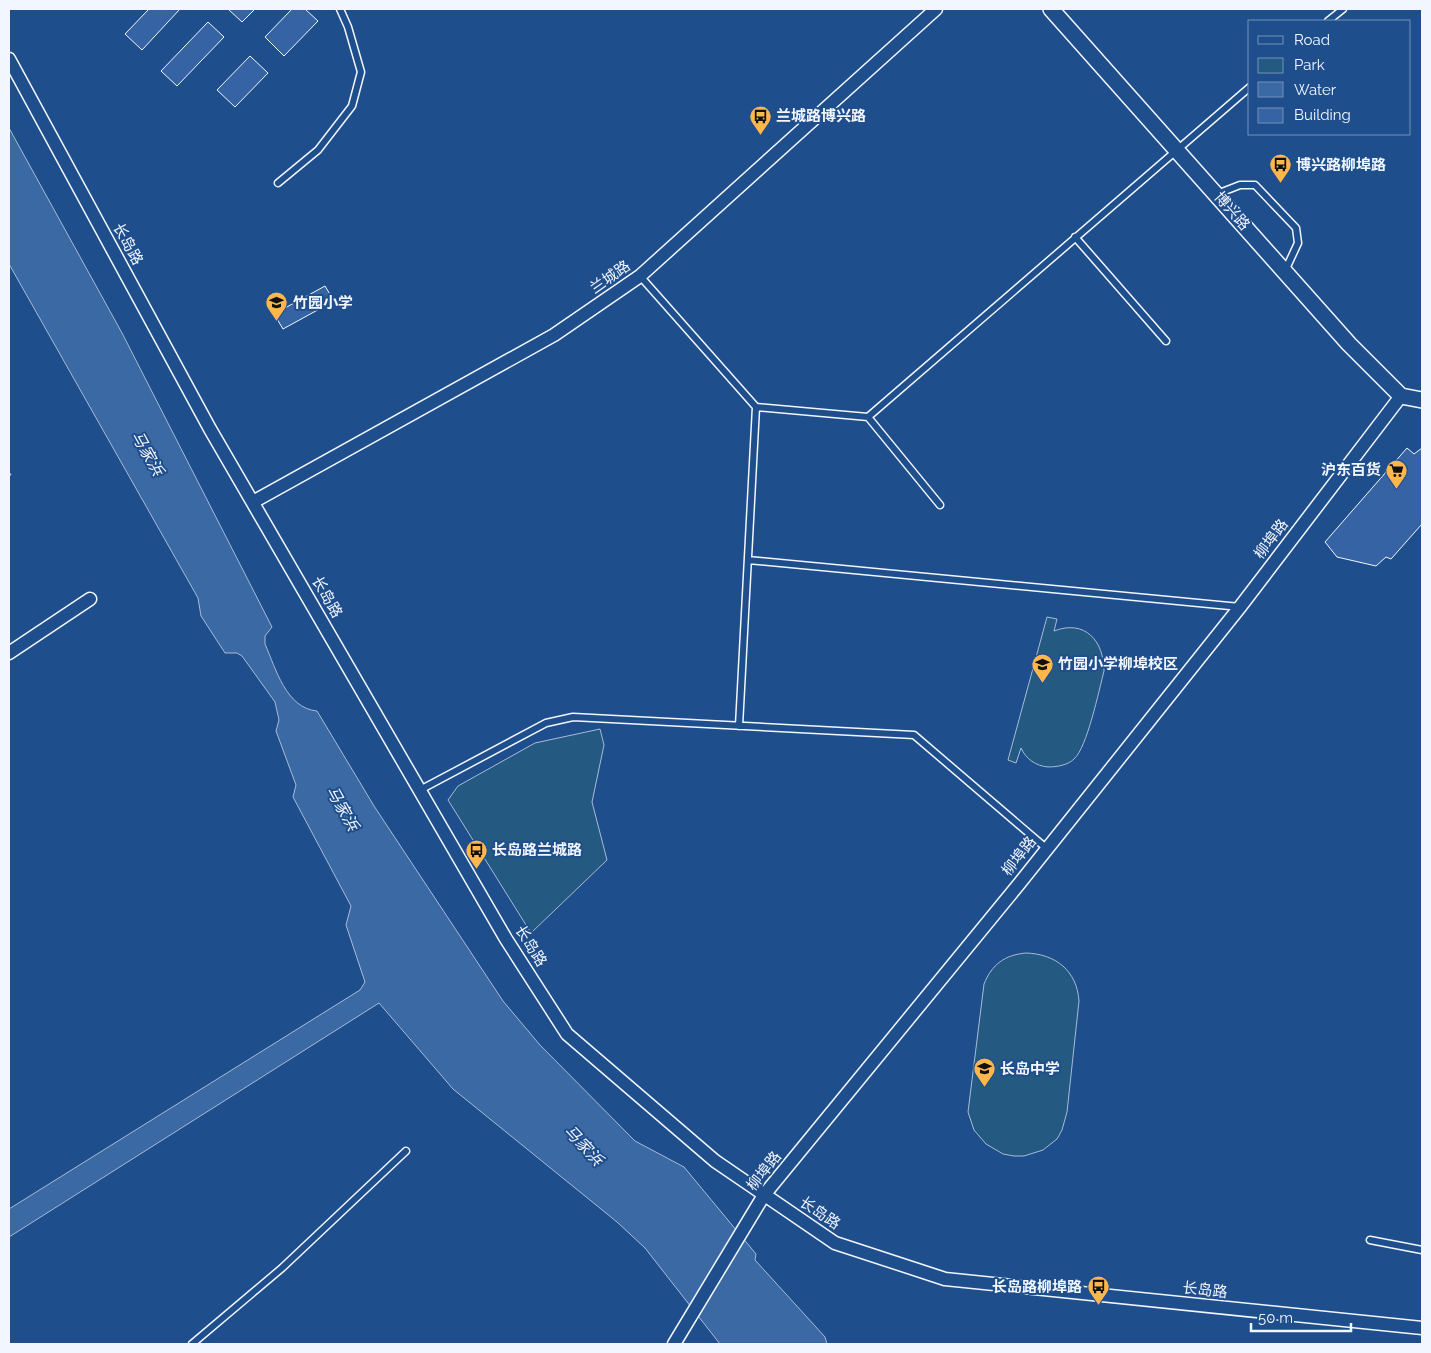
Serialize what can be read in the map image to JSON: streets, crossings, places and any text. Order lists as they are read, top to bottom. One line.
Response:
{"streets":{"street":["博兴路","长岛路","兰城路","柳埠路"]},"crossings":[["博兴路","柳埠路"],["长岛路","兰城路"],["长岛路","柳埠路"]],"water":["马家浜"],"places":{"bus stop":["兰城路博兴路","博兴路柳埠路","长岛路兰城路","长岛路柳埠路"],"school or university":["竹园小学","竹园小学柳埠校区","长岛中学"],"supermarket":["沪东百货"]},"legend":["Road","Park","Water","Building"],"scale_bar":"50 m"}
